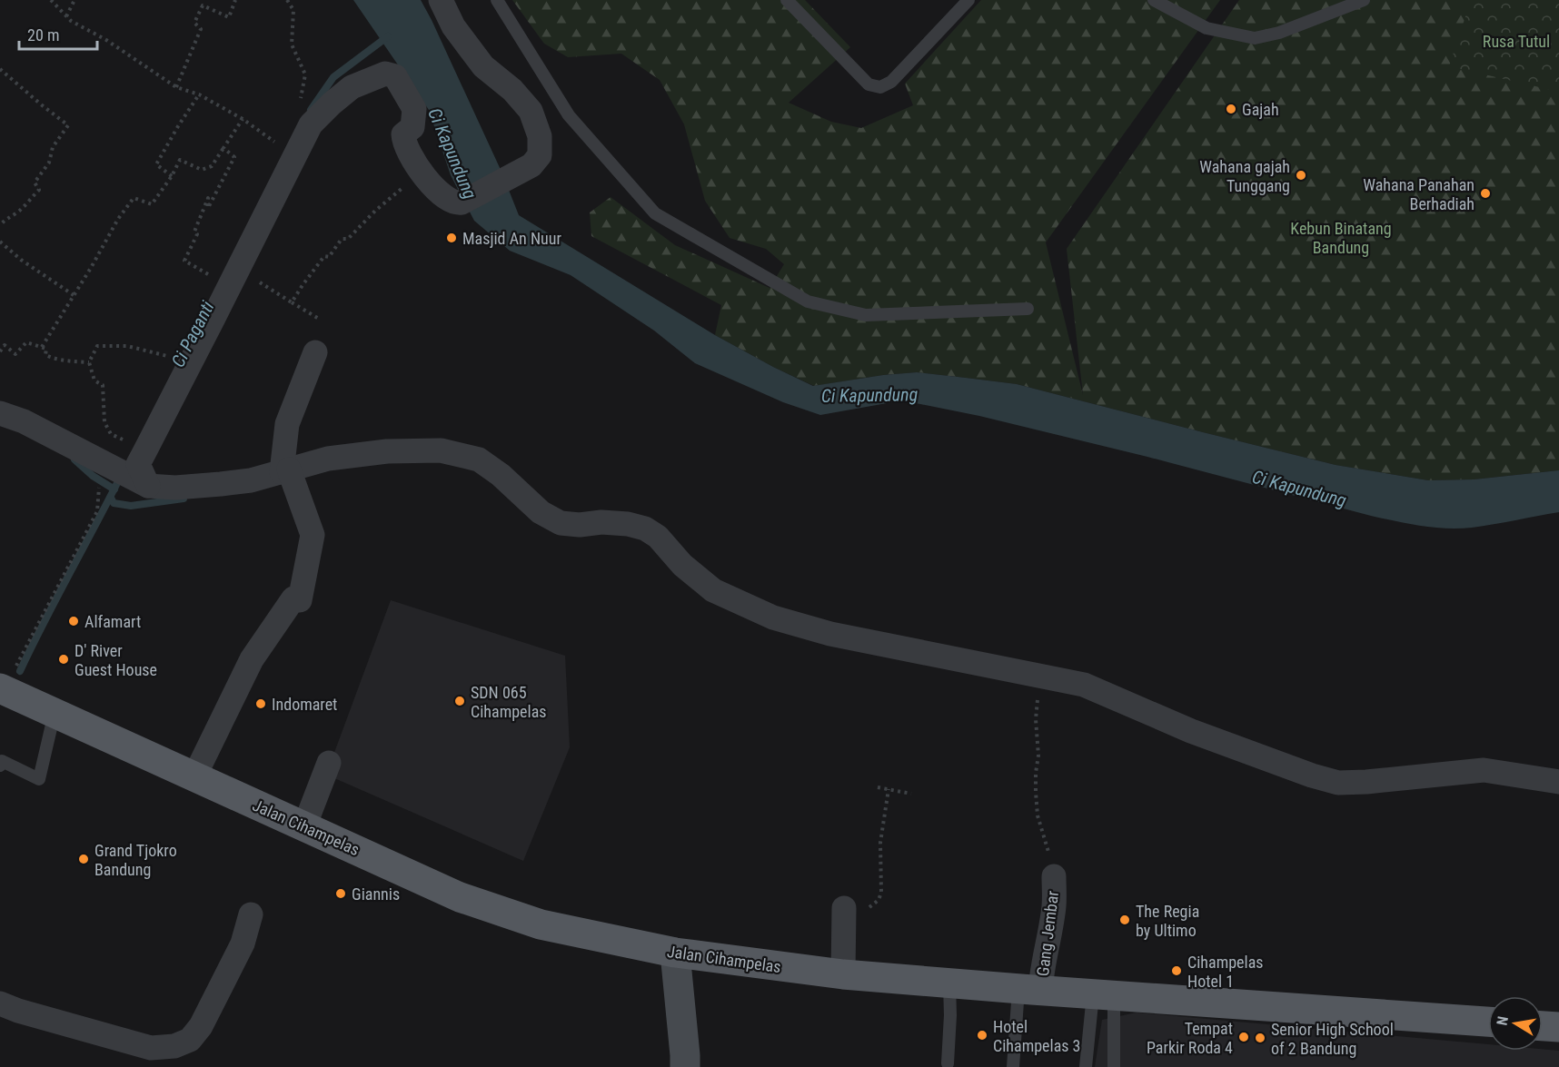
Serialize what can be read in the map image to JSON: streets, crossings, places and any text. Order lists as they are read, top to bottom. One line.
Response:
{"streets":{"main road":["Jalan Cihampelas"],"street":["Gang Jembar"]},"crossings":[["Jalan Cihampelas","Gang Jembar"]],"water":["Ci Kapundung","Ci Paganti"],"parks":["Rusa Tutul","Kebun Binatang Bandung"],"places":["Gajah","Wahana gajah Tunggang","Wahana Panahan Berhadiah","Masjid An Nuur","Alfamart","D' River Guest House","SDN 065 Cihampelas","Indomaret","Grand Tjokro Bandung","Giannis","The Regia by Ultimo","Cihampelas Hotel 1","Hotel Cihampelas 3","Tempat Parkir Roda 4","Senior High School of 2 Bandung"],"scale_bar":"20 m","north":"left"}
